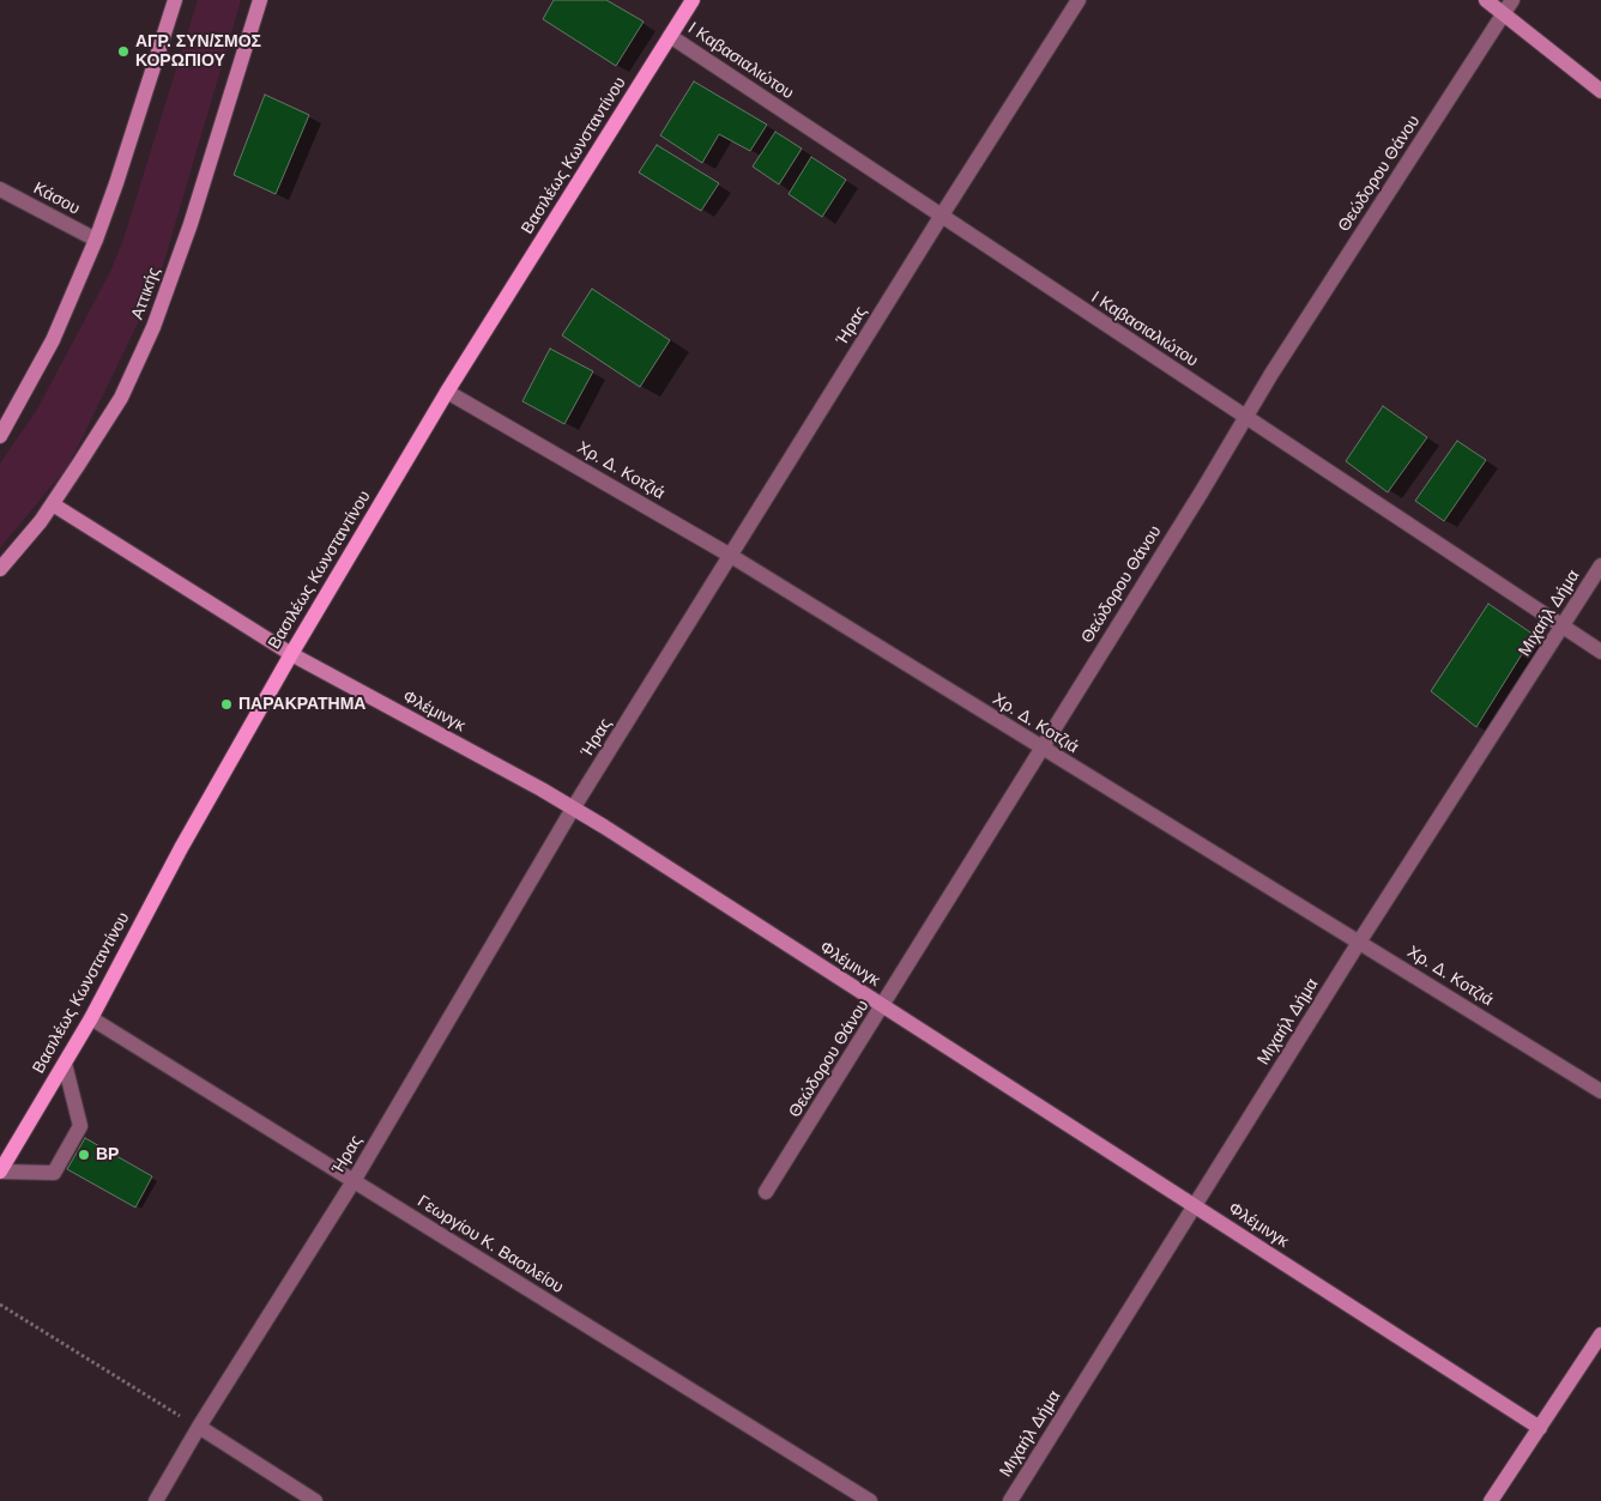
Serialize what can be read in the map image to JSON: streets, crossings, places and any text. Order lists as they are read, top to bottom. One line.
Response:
{"streets":{"main road":["Βασιλέως Κωνσταντίνου"],"street":["Ι Καβασιαλιώτου","Θεώδορου Θάνου","Κάσου","Αττικής","Ήρας","Χρ. Δ. Κοτζιά","Μιχαήλ Δήμα","Φλέμινγκ","Γεωργίου Κ. Βασιλείου"]},"crossings":[["Ι Καβασιαλιώτου","Βασιλέως Κωνσταντίνου"],["Ι Καβασιαλιώτου","Θεώδορου Θάνου"],["Ι Καβασιαλιώτου","Ήρας"],["Ι Καβασιαλιώτου","Μιχαήλ Δήμα"],["Βασιλέως Κωνσταντίνου","Χρ. Δ. Κοτζιά"],["Βασιλέως Κωνσταντίνου","Φλέμινγκ"],["Βασιλέως Κωνσταντίνου","Γεωργίου Κ. Βασιλείου"],["Θεώδορου Θάνου","Χρ. Δ. Κοτζιά"],["Θεώδορου Θάνου","Φλέμινγκ"],["Αττικής","Φλέμινγκ"],["Ήρας","Χρ. Δ. Κοτζιά"],["Ήρας","Φλέμινγκ"],["Ήρας","Γεωργίου Κ. Βασιλείου"],["Χρ. Δ. Κοτζιά","Μιχαήλ Δήμα"],["Μιχαήλ Δήμα","Φλέμινγκ"]],"places":["ΑΓΡ. ΣΥΝ/ΣΜΟΣ ΚΟΡΩΠΙΟΥ","ΠΑΡΑΚΡΑΤΗΜΑ","BP"]}
